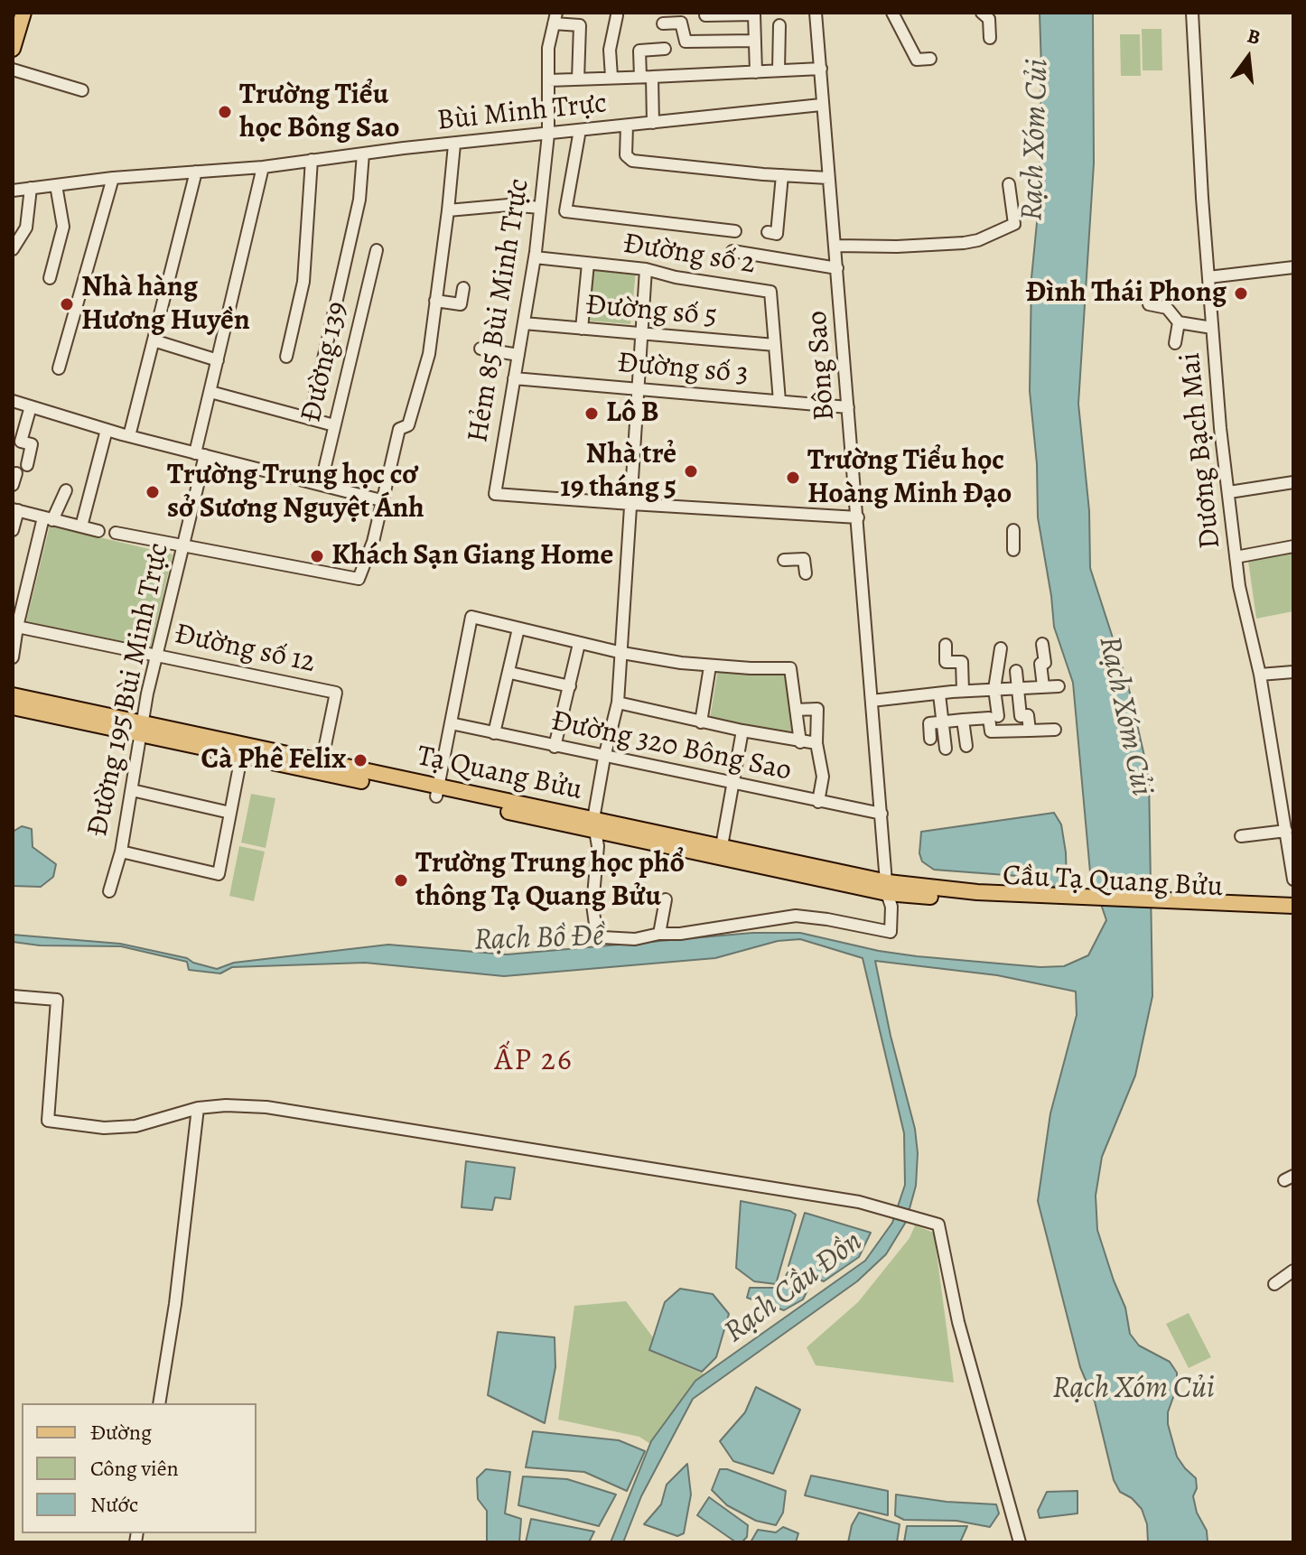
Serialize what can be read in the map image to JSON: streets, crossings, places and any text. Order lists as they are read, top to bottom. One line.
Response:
{"streets":{"main road":["Tạ Quang Bửu","Cầu Tạ Quang Bửu"],"street":["Bùi Minh Trực","Đường số 2","Hẻm 85 Bùi Minh Trực","Đường số 5","Đường 139","Bông Sao","Đường số 3","Dương Bạch Mai","Đường số 12","Đường 195 Bùi Minh Trực","Đường 320 Bông Sao"]},"crossings":[["Bùi Minh Trực","Hẻm 85 Bùi Minh Trực"],["Bùi Minh Trực","Bông Sao"],["Bùi Minh Trực","Đường 195 Bùi Minh Trực"],["Đường số 2","Hẻm 85 Bùi Minh Trực"],["Đường số 2","Đường số 5"],["Đường số 2","Đường số 3"],["Hẻm 85 Bùi Minh Trực","Đường số 5"],["Hẻm 85 Bùi Minh Trực","Đường số 3"],["Bông Sao","Đường số 3"],["Bông Sao","Đường 320 Bông Sao"],["Bông Sao","Tạ Quang Bửu"],["Đường số 12","Đường 195 Bùi Minh Trực"],["Đường số 12","Tạ Quang Bửu"],["Đường 195 Bùi Minh Trực","Tạ Quang Bửu"],["Tạ Quang Bửu","Cầu Tạ Quang Bửu"]],"districts":["ẤP 26"],"water":["Rạch Xóm Củi","Rạch Bồ Đề","Rạch Cầu Đồn"],"places":["Trường Tiểu học Bông Sao","Đình Thái Phong","Nhà hàng Hương Huyền","Lô B","Nhà trẻ 19 tháng 5","Trường Tiểu học Hoàng Minh Đạo","Trường Trung học cơ sở Sương Nguyệt Ánh","Khách Sạn Giang Home","Cà Phê Felix","Trường Trung học phổ thông Tạ Quang Bửu"],"legend":["Đường","Công viên","Nước"],"north":"top"}
